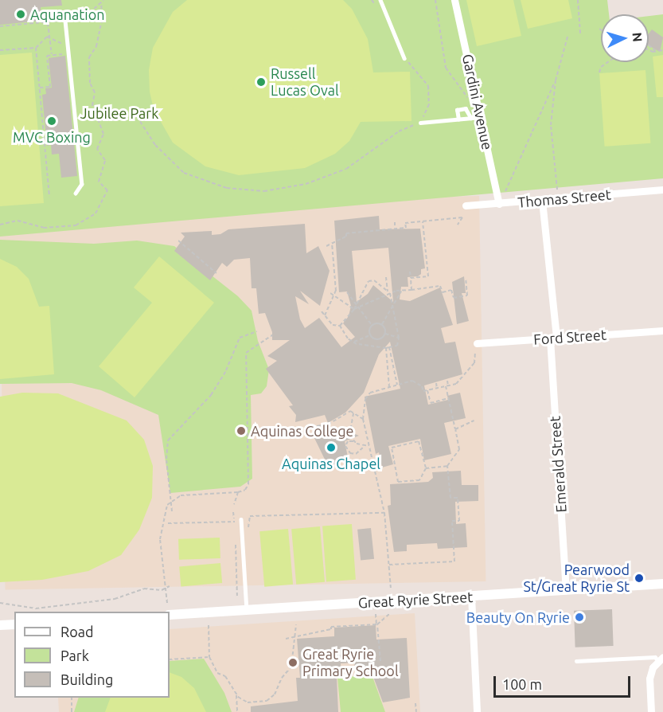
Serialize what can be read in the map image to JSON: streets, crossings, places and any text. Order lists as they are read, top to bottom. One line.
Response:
{"streets":{"main road":["Great Ryrie Street"],"street":["Gardini Avenue","Thomas Street","Ford Street","Emerald Street"]},"crossings":[["Gardini Avenue","Thomas Street"],["Thomas Street","Emerald Street"],["Ford Street","Emerald Street"],["Emerald Street","Great Ryrie Street"]],"parks":["Jubilee Park"],"places":["Aquanation","Russell Lucas Oval","MVC Boxing","Aquinas College","Aquinas Chapel","Pearwood St/Great Ryrie St","Beauty On Ryrie","Great Ryrie Primary School"],"legend":["Road","Park","Building"],"scale_bar":"100 m","north":"right"}
